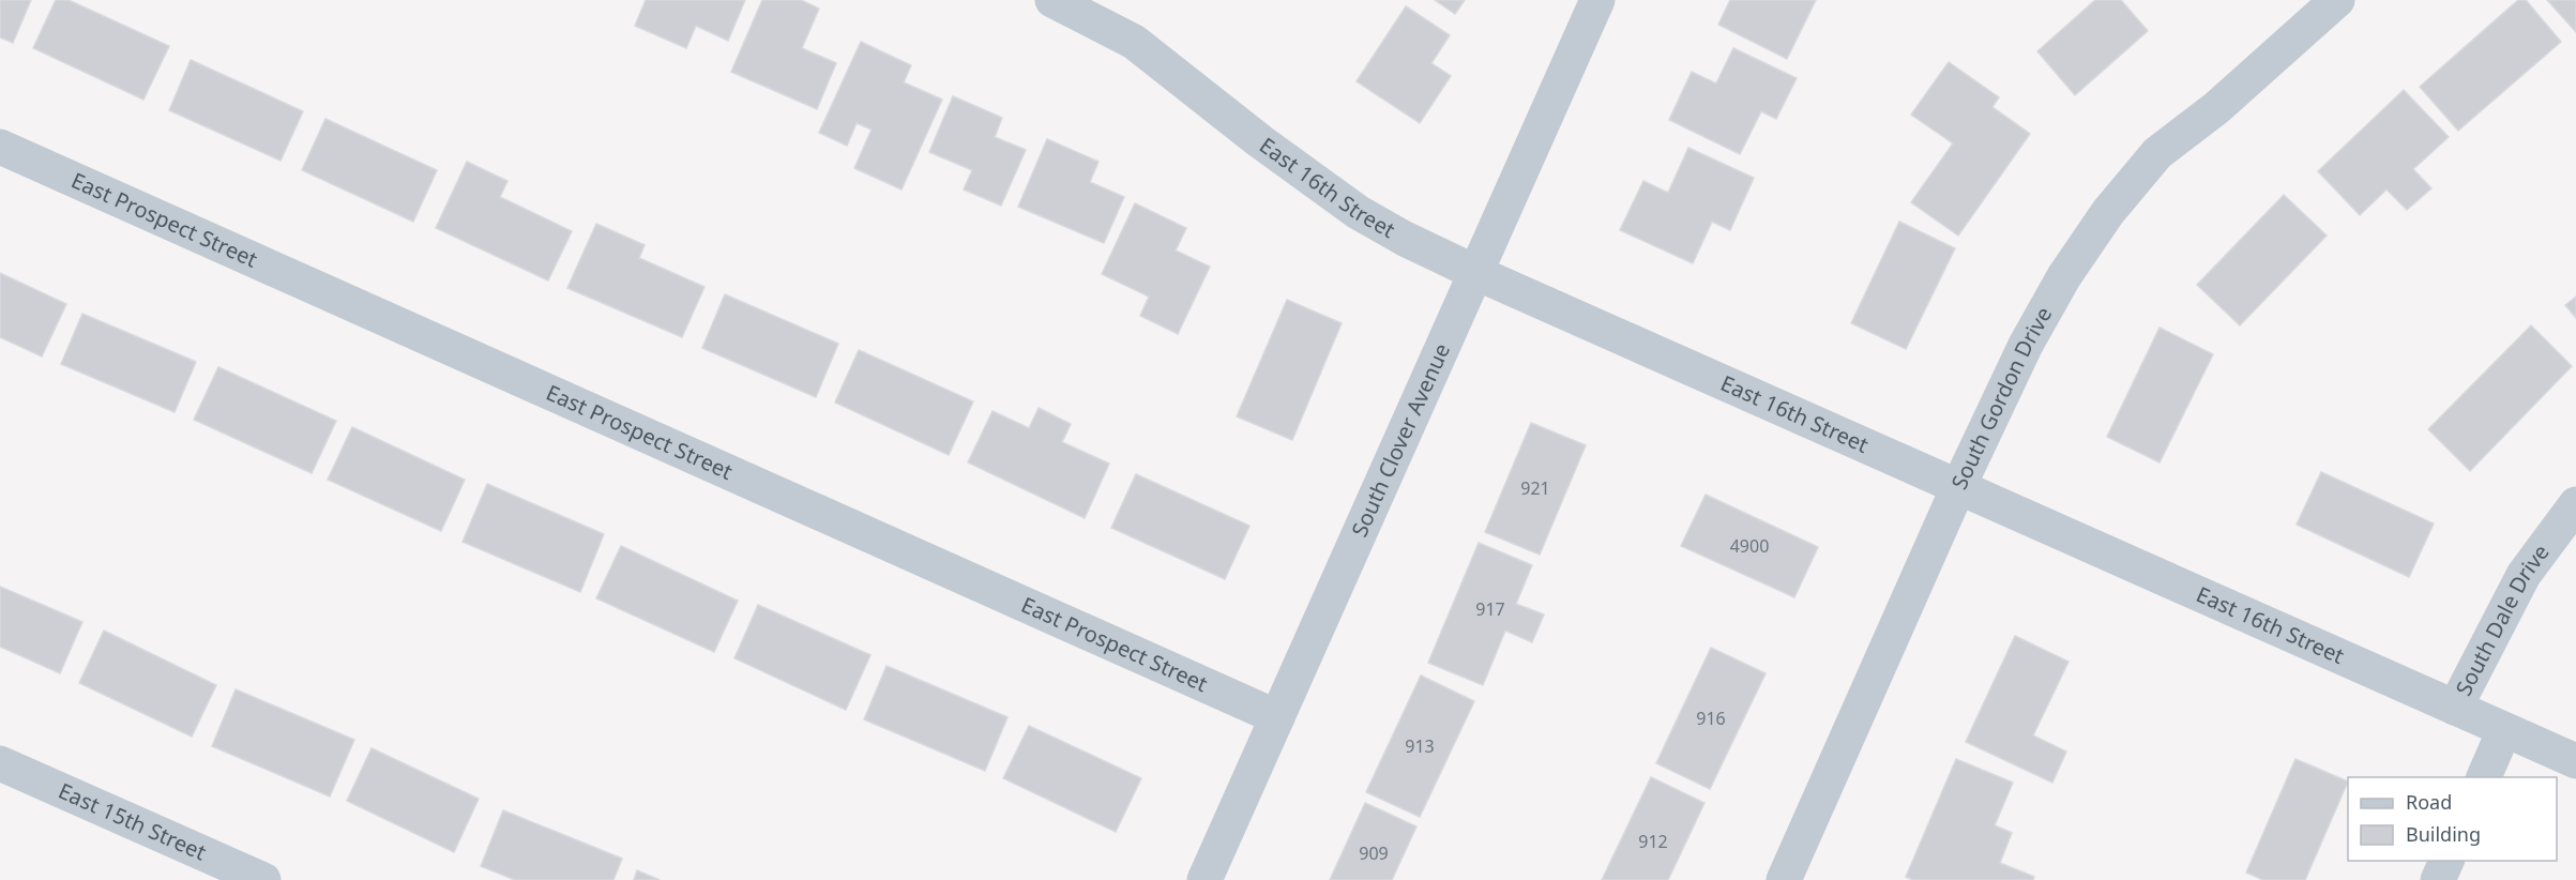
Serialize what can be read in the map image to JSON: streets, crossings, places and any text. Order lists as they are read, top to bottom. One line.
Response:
{"streets":{"street":["East 16th Street","East Prospect Street","South Gordon Drive","South Clover Avenue","South Dale Drive","East 15th Street"]},"crossings":[["East 16th Street","South Gordon Drive"],["East 16th Street","South Clover Avenue"],["East 16th Street","South Dale Drive"],["East Prospect Street","South Clover Avenue"]],"house_numbers":["921","4900","917","916","913","912","909"],"legend":["Road","Building"]}
